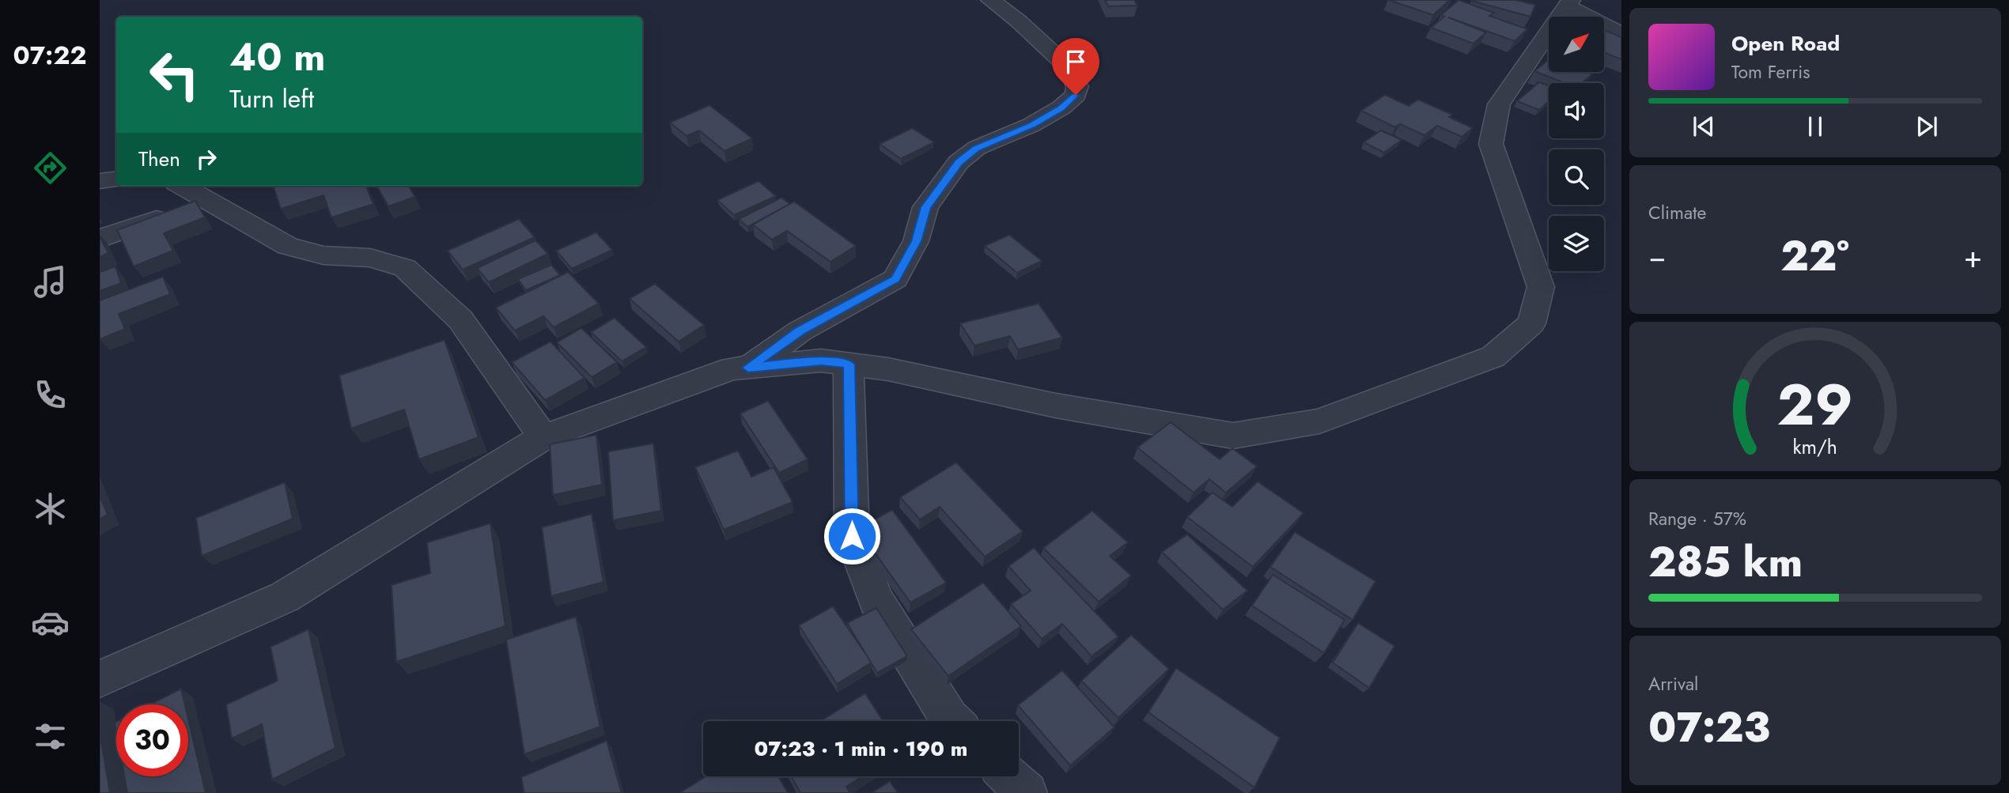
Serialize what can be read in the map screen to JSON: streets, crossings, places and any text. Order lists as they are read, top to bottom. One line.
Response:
{"north":"top right","page":{"tabs":"07:22","turn":["40 m","Turn left"],"song":["Open Road","Tom Ferris"],"then":"Then","tile":["Climate",["Range · 57%","285 km"],["Arrival","07:23"]],"heat":["−","22°","+"],"limit":"30","trip":"07:23 · 1 min · 190 m","gauge":["29","km/h"]}}
